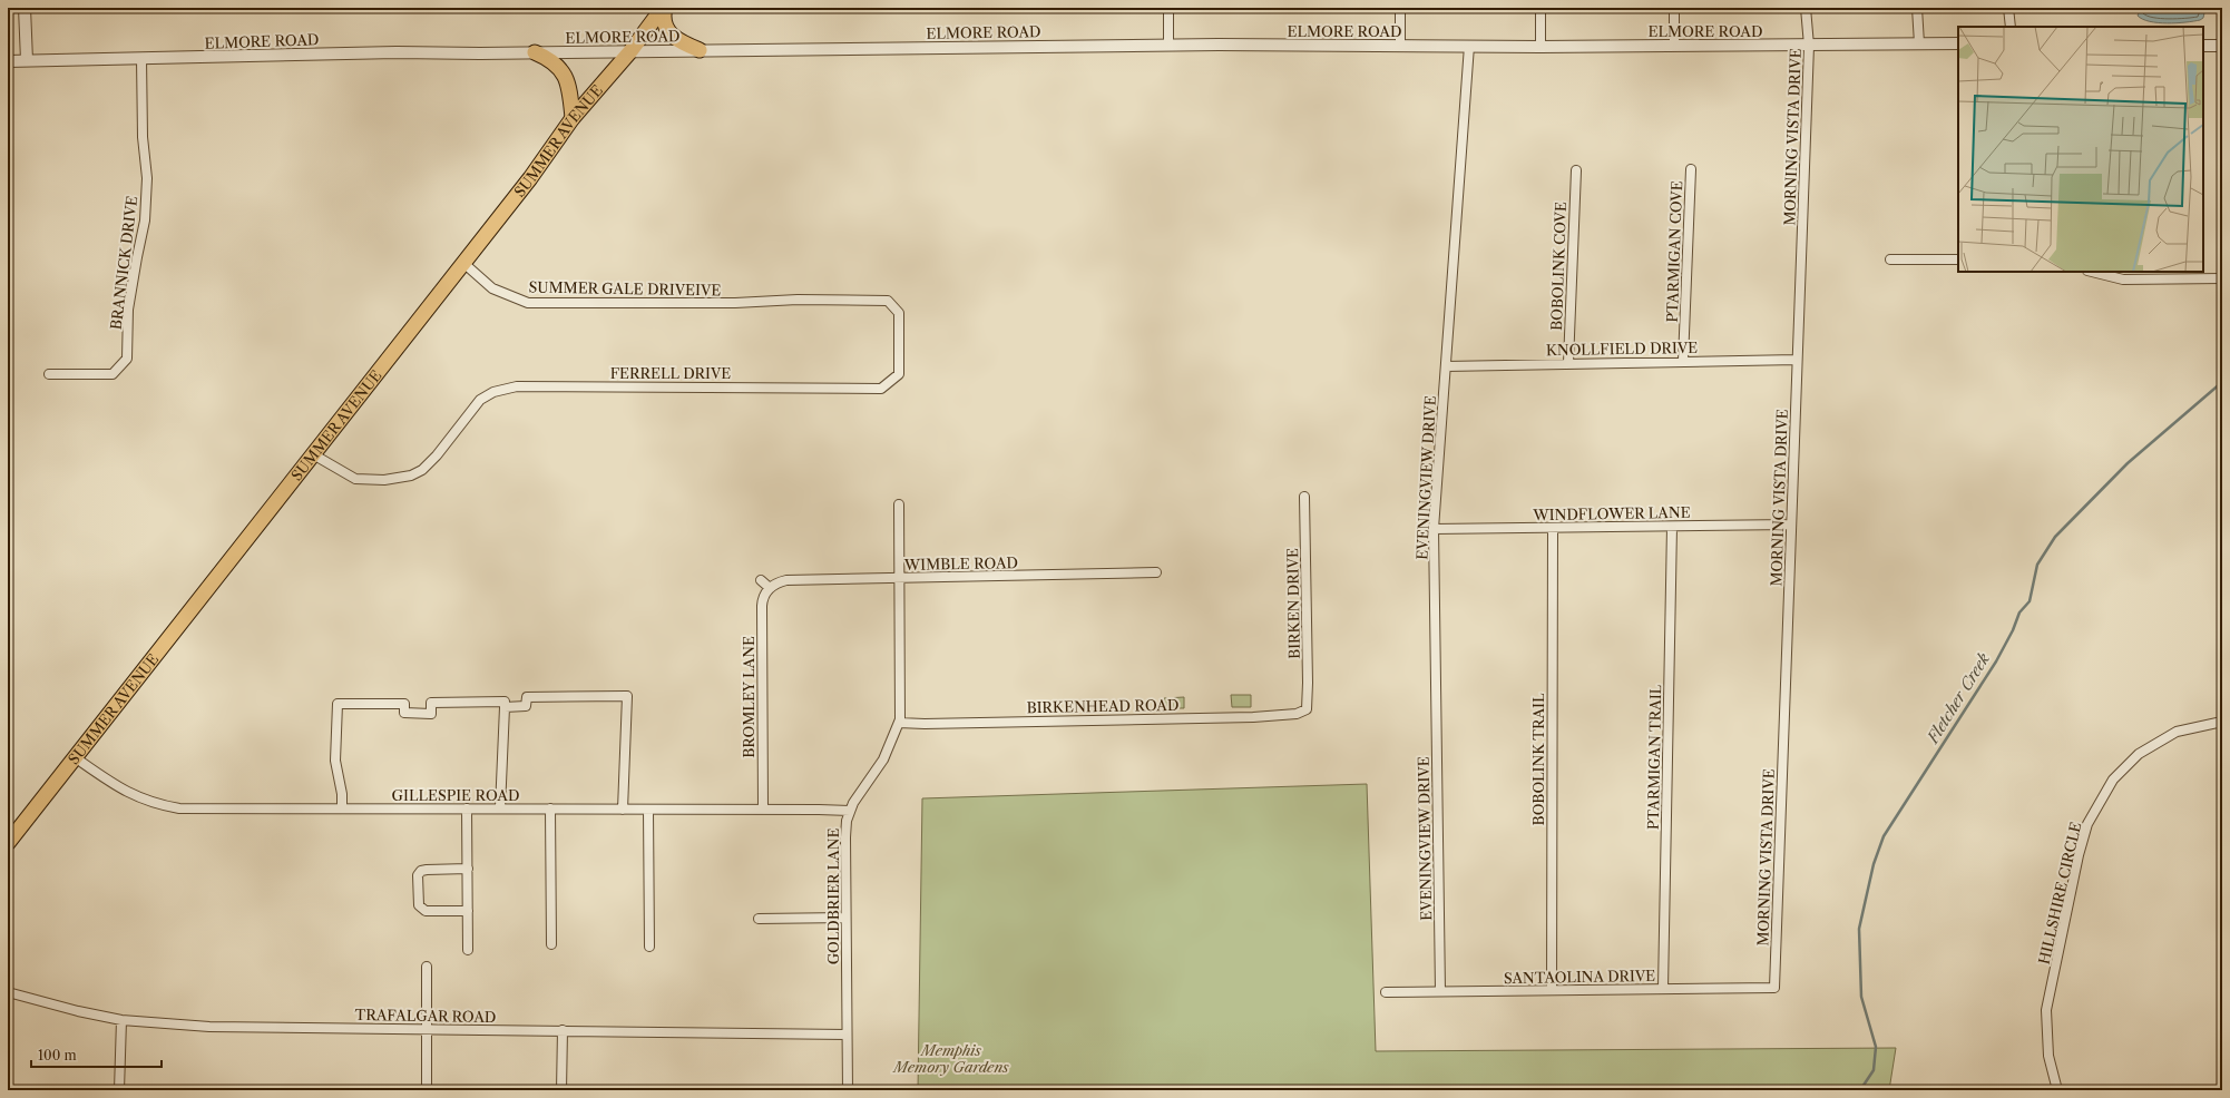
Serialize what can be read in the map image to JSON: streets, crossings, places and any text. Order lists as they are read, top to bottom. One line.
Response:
{"streets":{"main road":["SUMMER AVENUE"],"street":["ELMORE ROAD","MORNING VISTA DRIVE","PTARMIGAN COVE","BRANNICK DRIVE","BOBOLINK COVE","SUMMER GALE DRIVEIVE","KNOLLFIELD DRIVE","FERRELL DRIVE","EVENINGVIEW DRIVE","WINDFLOWER LANE","WIMBLE ROAD","BIRKEN DRIVE","BROMLEY LANE","BIRKENHEAD ROAD","PTARMIGAN TRAIL","BOBOLINK TRAIL","GILLESPIE ROAD","HILLSHIRE CIRCLE","GOLDBRIER LANE","SANTAOLINA DRIVE","TRAFALGAR ROAD"]},"crossings":[["ELMORE ROAD","MORNING VISTA DRIVE"],["ELMORE ROAD","SUMMER AVENUE"],["ELMORE ROAD","BRANNICK DRIVE"],["ELMORE ROAD","EVENINGVIEW DRIVE"],["MORNING VISTA DRIVE","KNOLLFIELD DRIVE"],["MORNING VISTA DRIVE","WINDFLOWER LANE"],["MORNING VISTA DRIVE","SANTAOLINA DRIVE"],["SUMMER AVENUE","SUMMER GALE DRIVEIVE"],["SUMMER AVENUE","FERRELL DRIVE"],["SUMMER AVENUE","GILLESPIE ROAD"],["PTARMIGAN COVE","KNOLLFIELD DRIVE"],["BOBOLINK COVE","KNOLLFIELD DRIVE"],["SUMMER GALE DRIVEIVE","FERRELL DRIVE"],["KNOLLFIELD DRIVE","EVENINGVIEW DRIVE"],["EVENINGVIEW DRIVE","WINDFLOWER LANE"],["EVENINGVIEW DRIVE","SANTAOLINA DRIVE"],["WINDFLOWER LANE","PTARMIGAN TRAIL"],["WINDFLOWER LANE","BOBOLINK TRAIL"],["WIMBLE ROAD","BROMLEY LANE"],["WIMBLE ROAD","GOLDBRIER LANE"],["BIRKEN DRIVE","BIRKENHEAD ROAD"],["BROMLEY LANE","GILLESPIE ROAD"],["BIRKENHEAD ROAD","GOLDBRIER LANE"],["PTARMIGAN TRAIL","SANTAOLINA DRIVE"],["BOBOLINK TRAIL","SANTAOLINA DRIVE"],["GILLESPIE ROAD","GOLDBRIER LANE"],["GOLDBRIER LANE","TRAFALGAR ROAD"]],"water":["Fletcher Creek"],"parks":["Memphis Memory Gardens"],"scale_bar":"100 m"}
